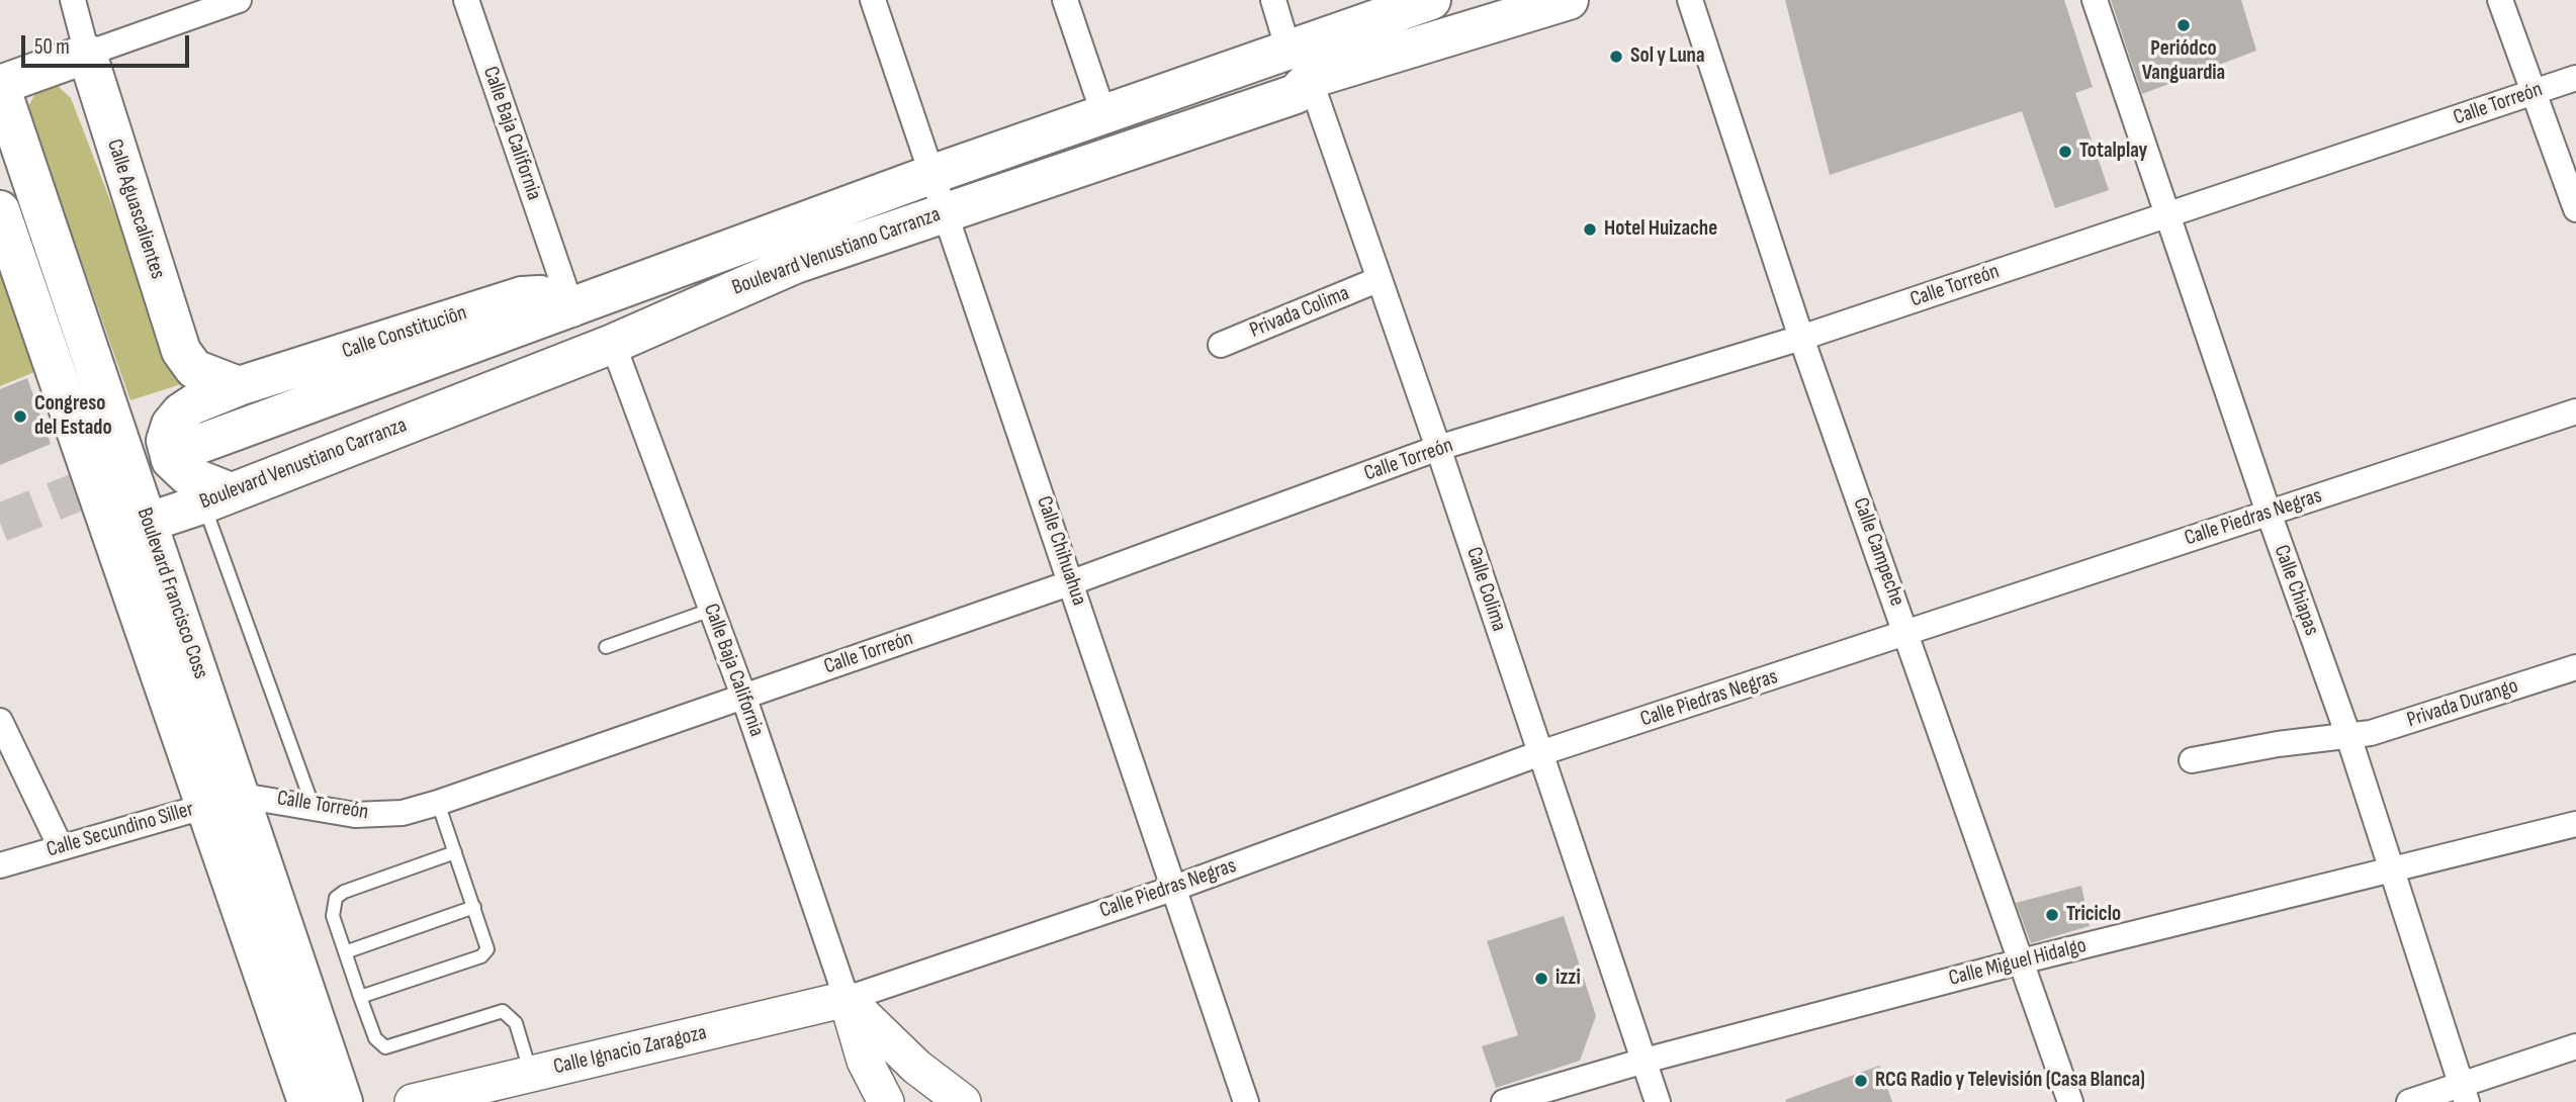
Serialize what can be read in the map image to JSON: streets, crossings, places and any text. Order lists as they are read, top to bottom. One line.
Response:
{"streets":{"main road":["Calle Aguascalientes","Boulevard Venustiano Carranza","Calle Constituciôn","Boulevard Francisco Coss","Calle Ignacio Zaragoza"],"street":["Calle Torreón","Calle Baja California","Privada Colima","Calle Piedras Negras","Calle Chihuahua","Calle Campeche","Calle Colima","Calle Chiapas","Privada Durango","Calle Secundino Siller","Calle Miguel Hidalgo"]},"crossings":[["Calle Torreón","Calle Baja California"],["Calle Torreón","Calle Chihuahua"],["Calle Torreón","Calle Campeche"],["Calle Torreón","Calle Colima"],["Calle Torreón","Calle Chiapas"],["Calle Torreón","Boulevard Francisco Coss"],["Calle Torreón","Calle Secundino Siller"],["Calle Baja California","Boulevard Venustiano Carranza"],["Calle Baja California","Calle Constituciôn"],["Calle Baja California","Calle Piedras Negras"],["Calle Baja California","Calle Ignacio Zaragoza"],["Calle Aguascalientes","Calle Constituciôn"],["Boulevard Venustiano Carranza","Calle Constituciôn"],["Boulevard Venustiano Carranza","Calle Chihuahua"],["Boulevard Venustiano Carranza","Calle Colima"],["Boulevard Venustiano Carranza","Boulevard Francisco Coss"],["Privada Colima","Calle Colima"],["Calle Piedras Negras","Calle Chihuahua"],["Calle Piedras Negras","Calle Campeche"],["Calle Piedras Negras","Calle Colima"],["Calle Piedras Negras","Calle Chiapas"],["Calle Piedras Negras","Calle Ignacio Zaragoza"],["Calle Campeche","Calle Miguel Hidalgo"],["Calle Colima","Calle Miguel Hidalgo"],["Calle Chiapas","Privada Durango"],["Calle Chiapas","Calle Miguel Hidalgo"],["Boulevard Francisco Coss","Calle Secundino Siller"]],"places":["Periódco Vanguardia","Sol y Luna","Totalplay","Hotel Huizache","Congreso del Estado","Triciclo","izzi","RCG Radio y Televisión (Casa Blanca)"],"scale_bar":"50 m"}
